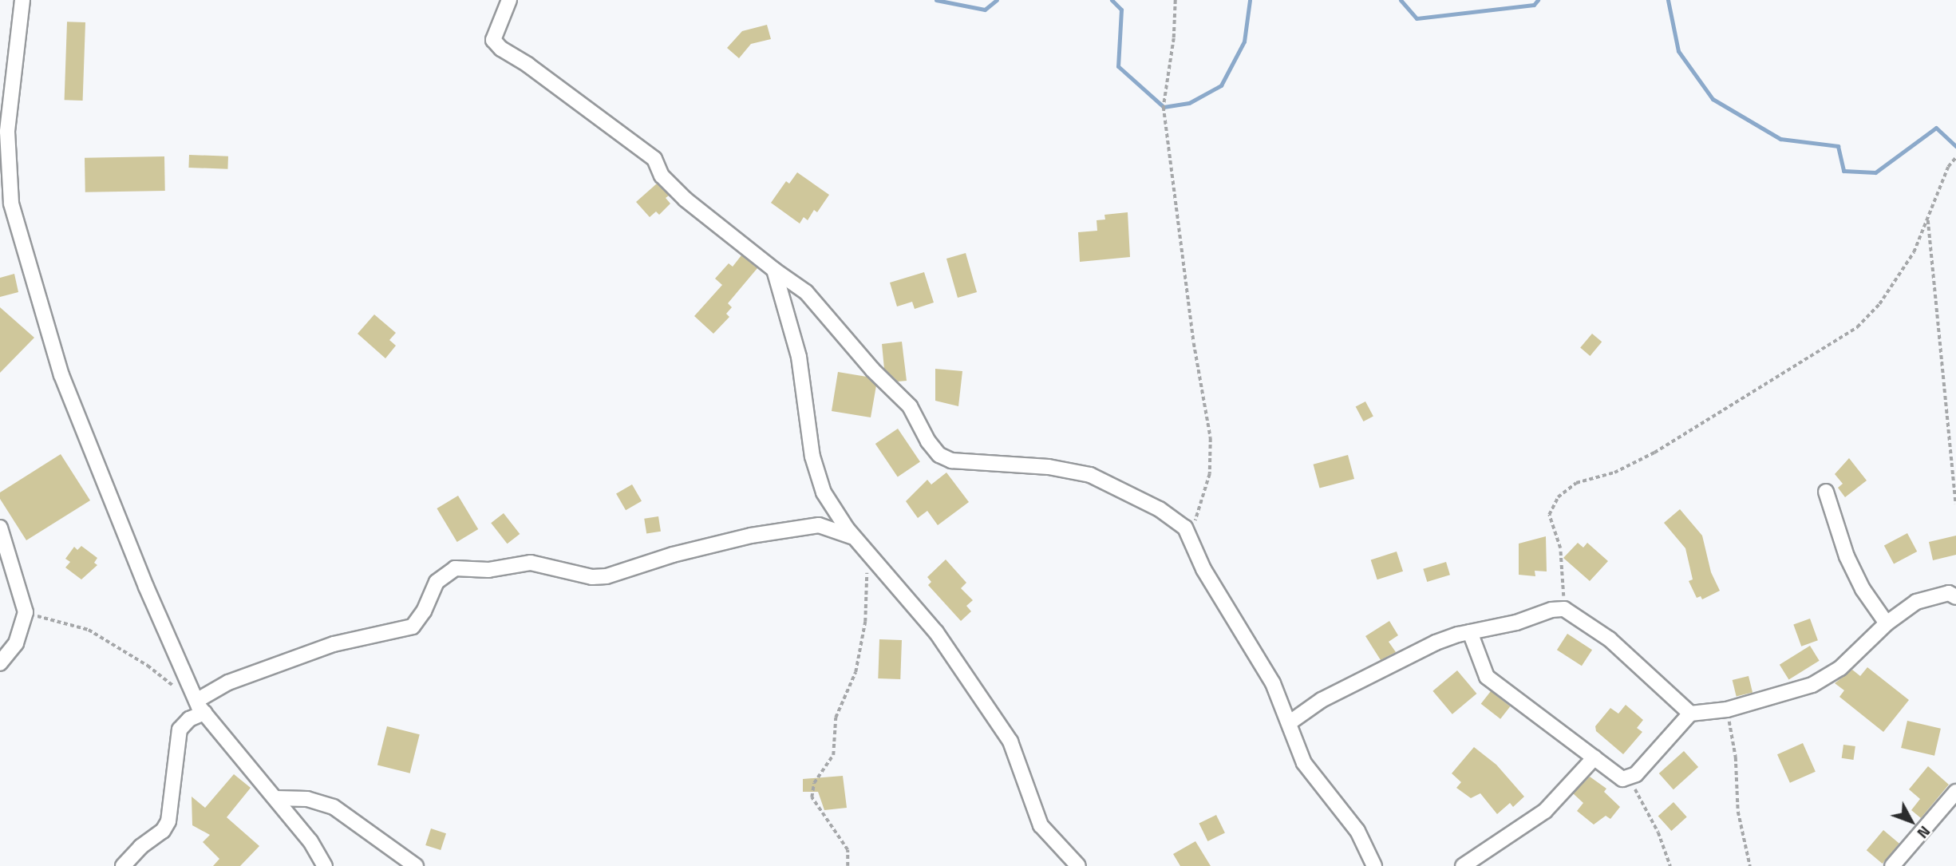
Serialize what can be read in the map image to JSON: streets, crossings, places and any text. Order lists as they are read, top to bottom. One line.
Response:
{"north":"bottom right"}
